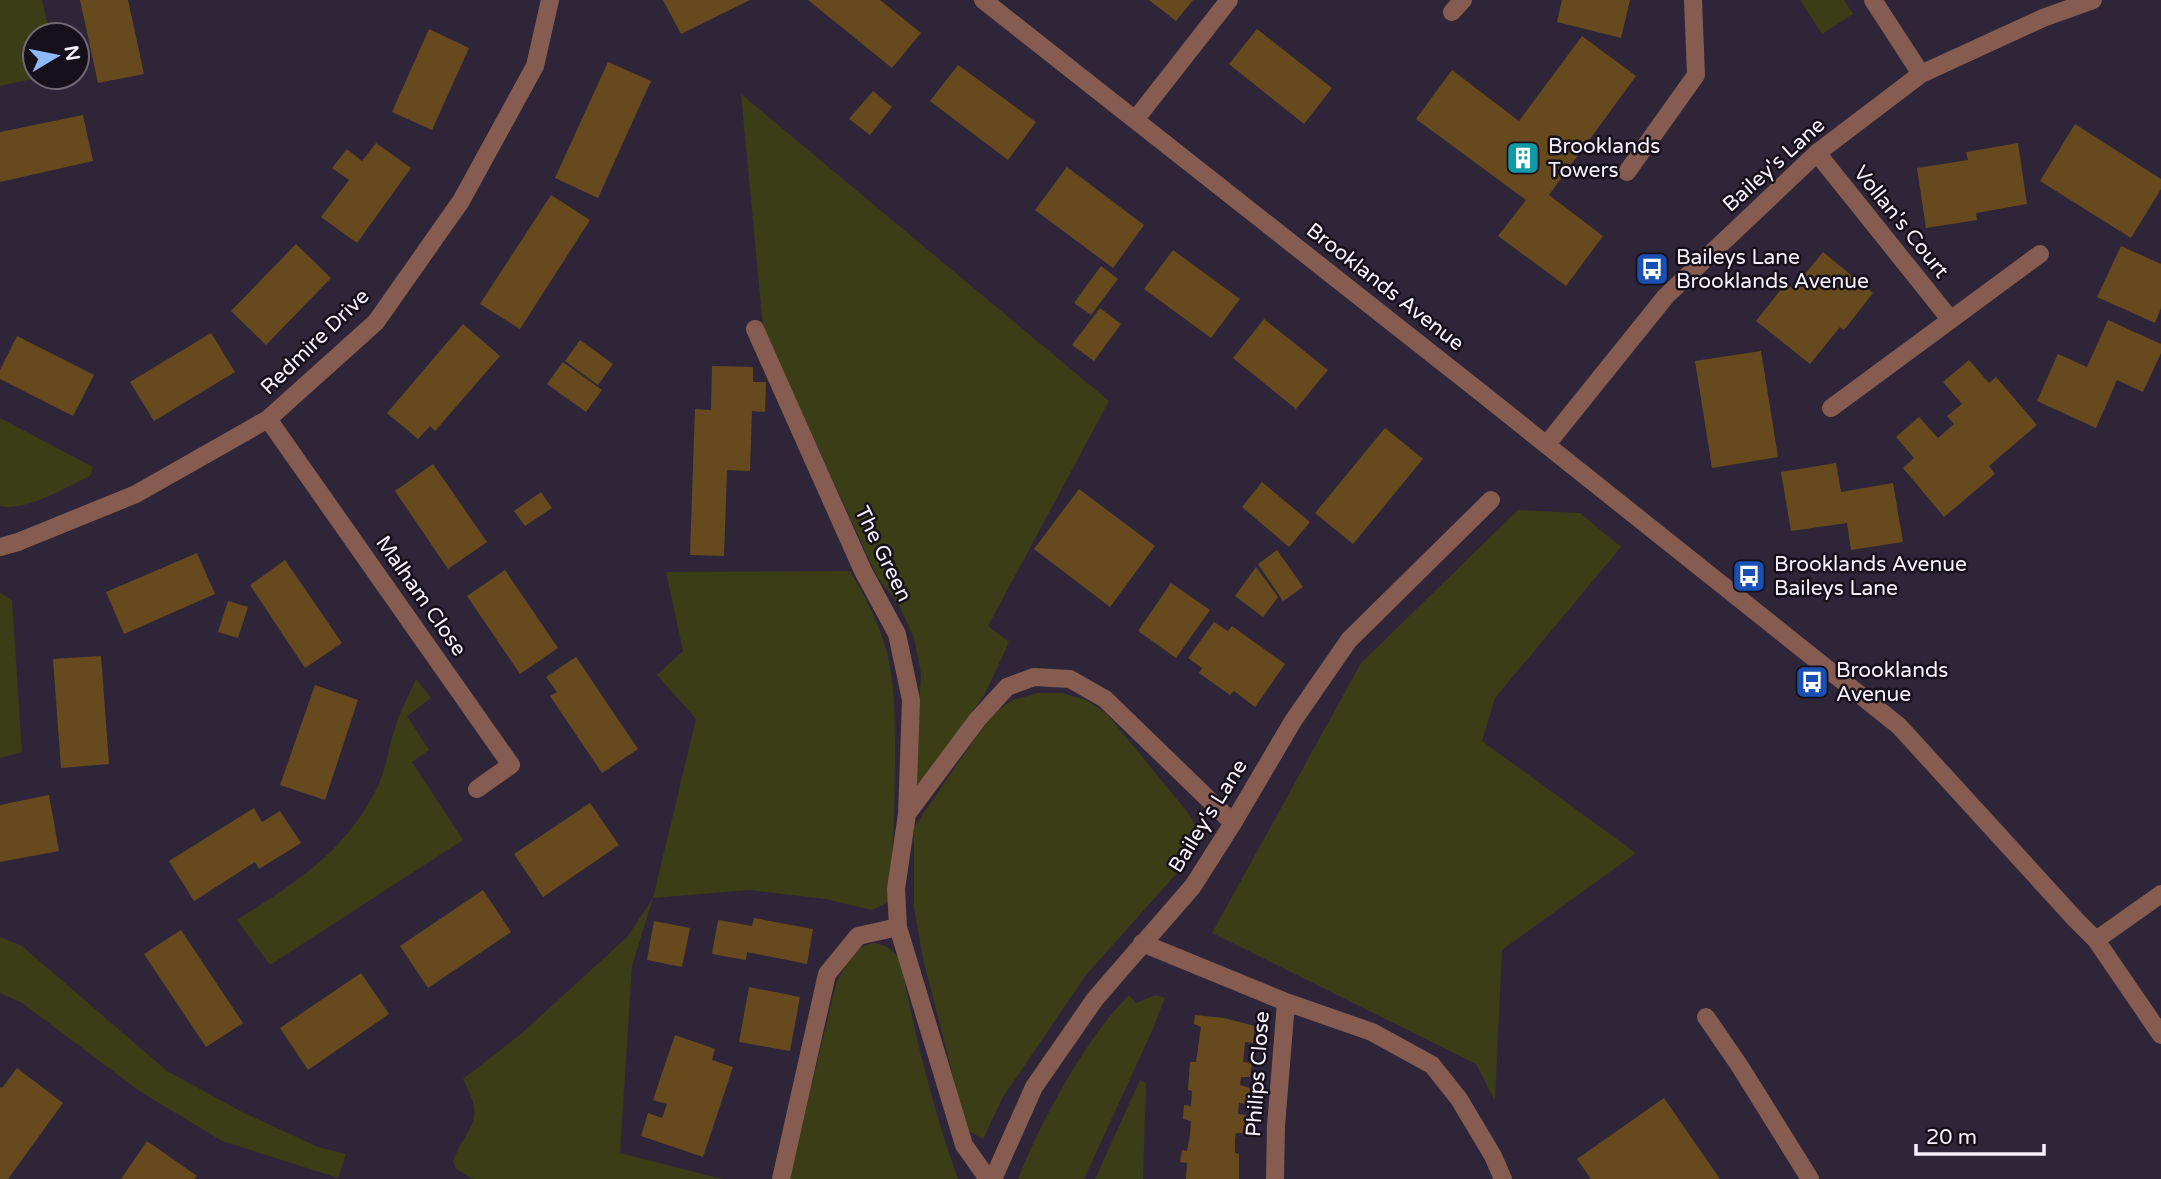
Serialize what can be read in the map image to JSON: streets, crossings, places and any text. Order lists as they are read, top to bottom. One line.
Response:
{"streets":{"street":["Bailey's Lane","Vollan's Court","Brooklands Avenue","Redmire Drive","The Green","Malham Close","Philips Close"]},"crossings":[["Bailey's Lane","Vollan's Court"],["Bailey's Lane","Brooklands Avenue"],["Bailey's Lane","The Green"],["Bailey's Lane","Philips Close"],["Redmire Drive","Malham Close"]],"places":{"building":["Brooklands Towers"],"bus stop":["Baileys Lane Brooklands Avenue","Brooklands Avenue Baileys Lane","Brooklands Avenue"]},"scale_bar":"20 m","north":"right"}
